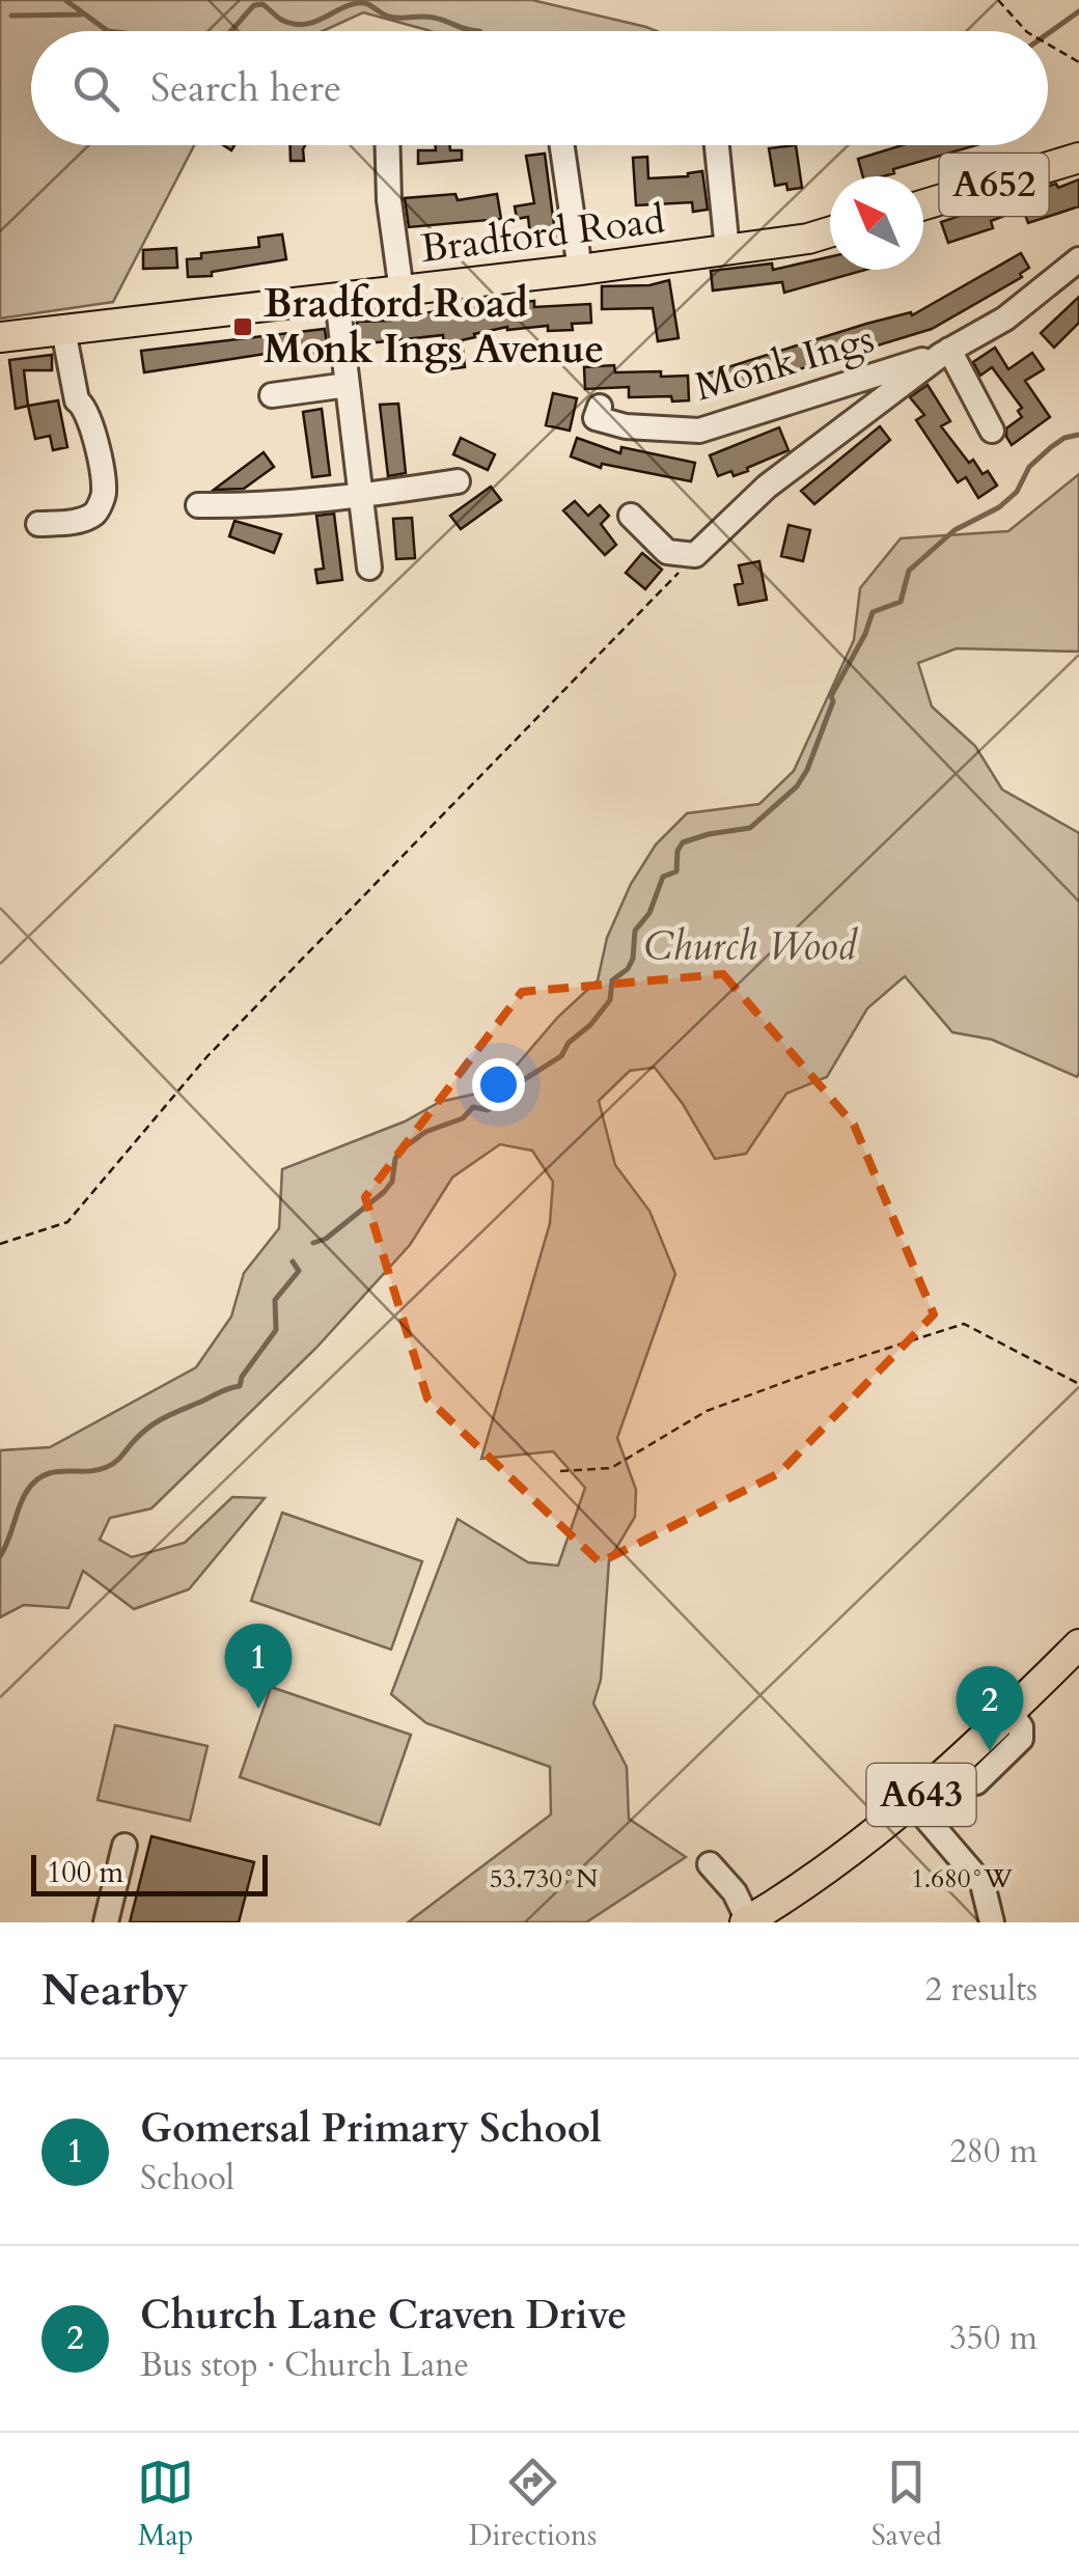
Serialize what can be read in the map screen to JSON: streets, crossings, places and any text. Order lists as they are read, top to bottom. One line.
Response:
{"streets":{"main road":["A652","Bradford Road","A643"],"street":["Monk Ings"]},"parks":["Church Wood"],"places":{"transit":["Bradford Road Monk Ings Avenue"]},"scale_bar":"100 m","north":"top left","page":{"search":"Search here","pins":["1","2"],"scale":"100 m","heading":["Nearby","2 results"],"list":[{"mark":"1","name":"Gomersal Primary School","note":"School","value":"280 m"},{"mark":"2","name":"Church Lane Craven Drive","note":"Bus stop · Church Lane","value":"350 m"}],"nav":["Map","Directions","Saved"]},"coordinates":["1.680°W","53.730°N"]}
